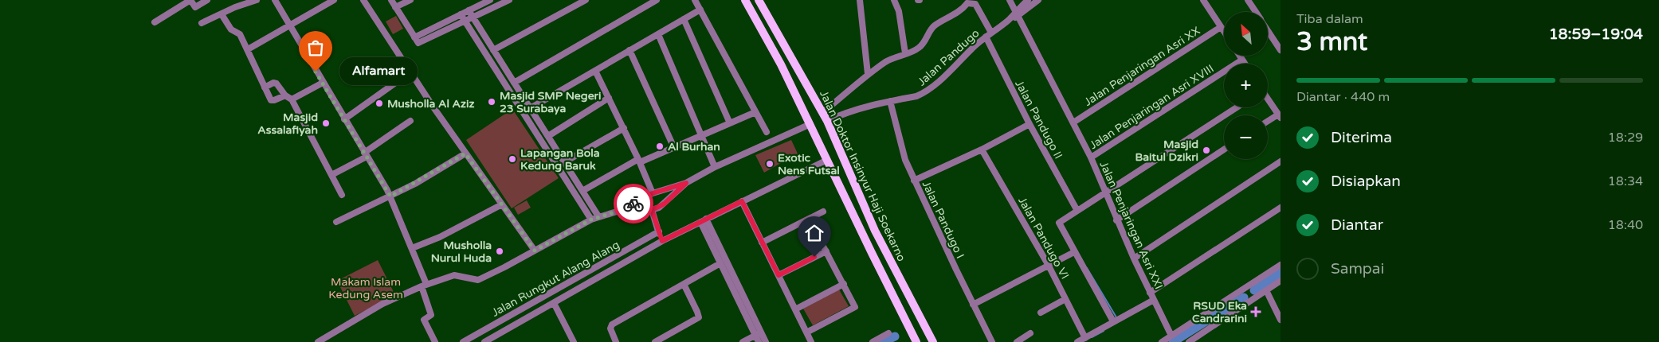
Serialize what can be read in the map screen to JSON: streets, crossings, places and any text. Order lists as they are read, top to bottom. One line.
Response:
{"streets":{"main road":["Jalan Doktor Insinyur Haji Soekarno"],"street":["Jalan Pandugo","Jalan Penjaringan Asri XX","Jalan Penjaringan Asri XVIII","Jalan Pandugo II","Jalan Pandugo I","Jalan Penjaringan Asri XXI","Jalan Pandugo VI","Jalan Rungkut Alang Alang"]},"crossings":[["Jalan Pandugo","Jalan Pandugo II"],["Jalan Pandugo","Jalan Doktor Insinyur Haji Soekarno"],["Jalan Pandugo","Jalan Pandugo I"],["Jalan Pandugo","Jalan Penjaringan Asri XXI"],["Jalan Penjaringan Asri XX","Jalan Penjaringan Asri XXI"],["Jalan Penjaringan Asri XVIII","Jalan Penjaringan Asri XXI"]],"parks":["Makam Islam Kedung Asem"],"places":{"other":["Alfamart","Masjid SMP Negeri 23 Surabaya","Musholla Al Aziz","Masjid Assalafiyah","Al Burhan","Masjid Baitul Dzikri","Lapangan Bola Kedung Baruk","Exotic Nens Futsal","Musholla Nurul Huda"],"health":["RSUD Eka Candrarini"]},"north":"top left","page":{"heading":["3 mnt","Tiba dalam","18:59–19:04"],"map_buttons":["+","−"],"bubble":"Alfamart","bar":"Diantar · 440 m","list":[["Diterima","18:29"],["Disiapkan","18:34"],["Diantar","18:40"],"Sampai"]}}
